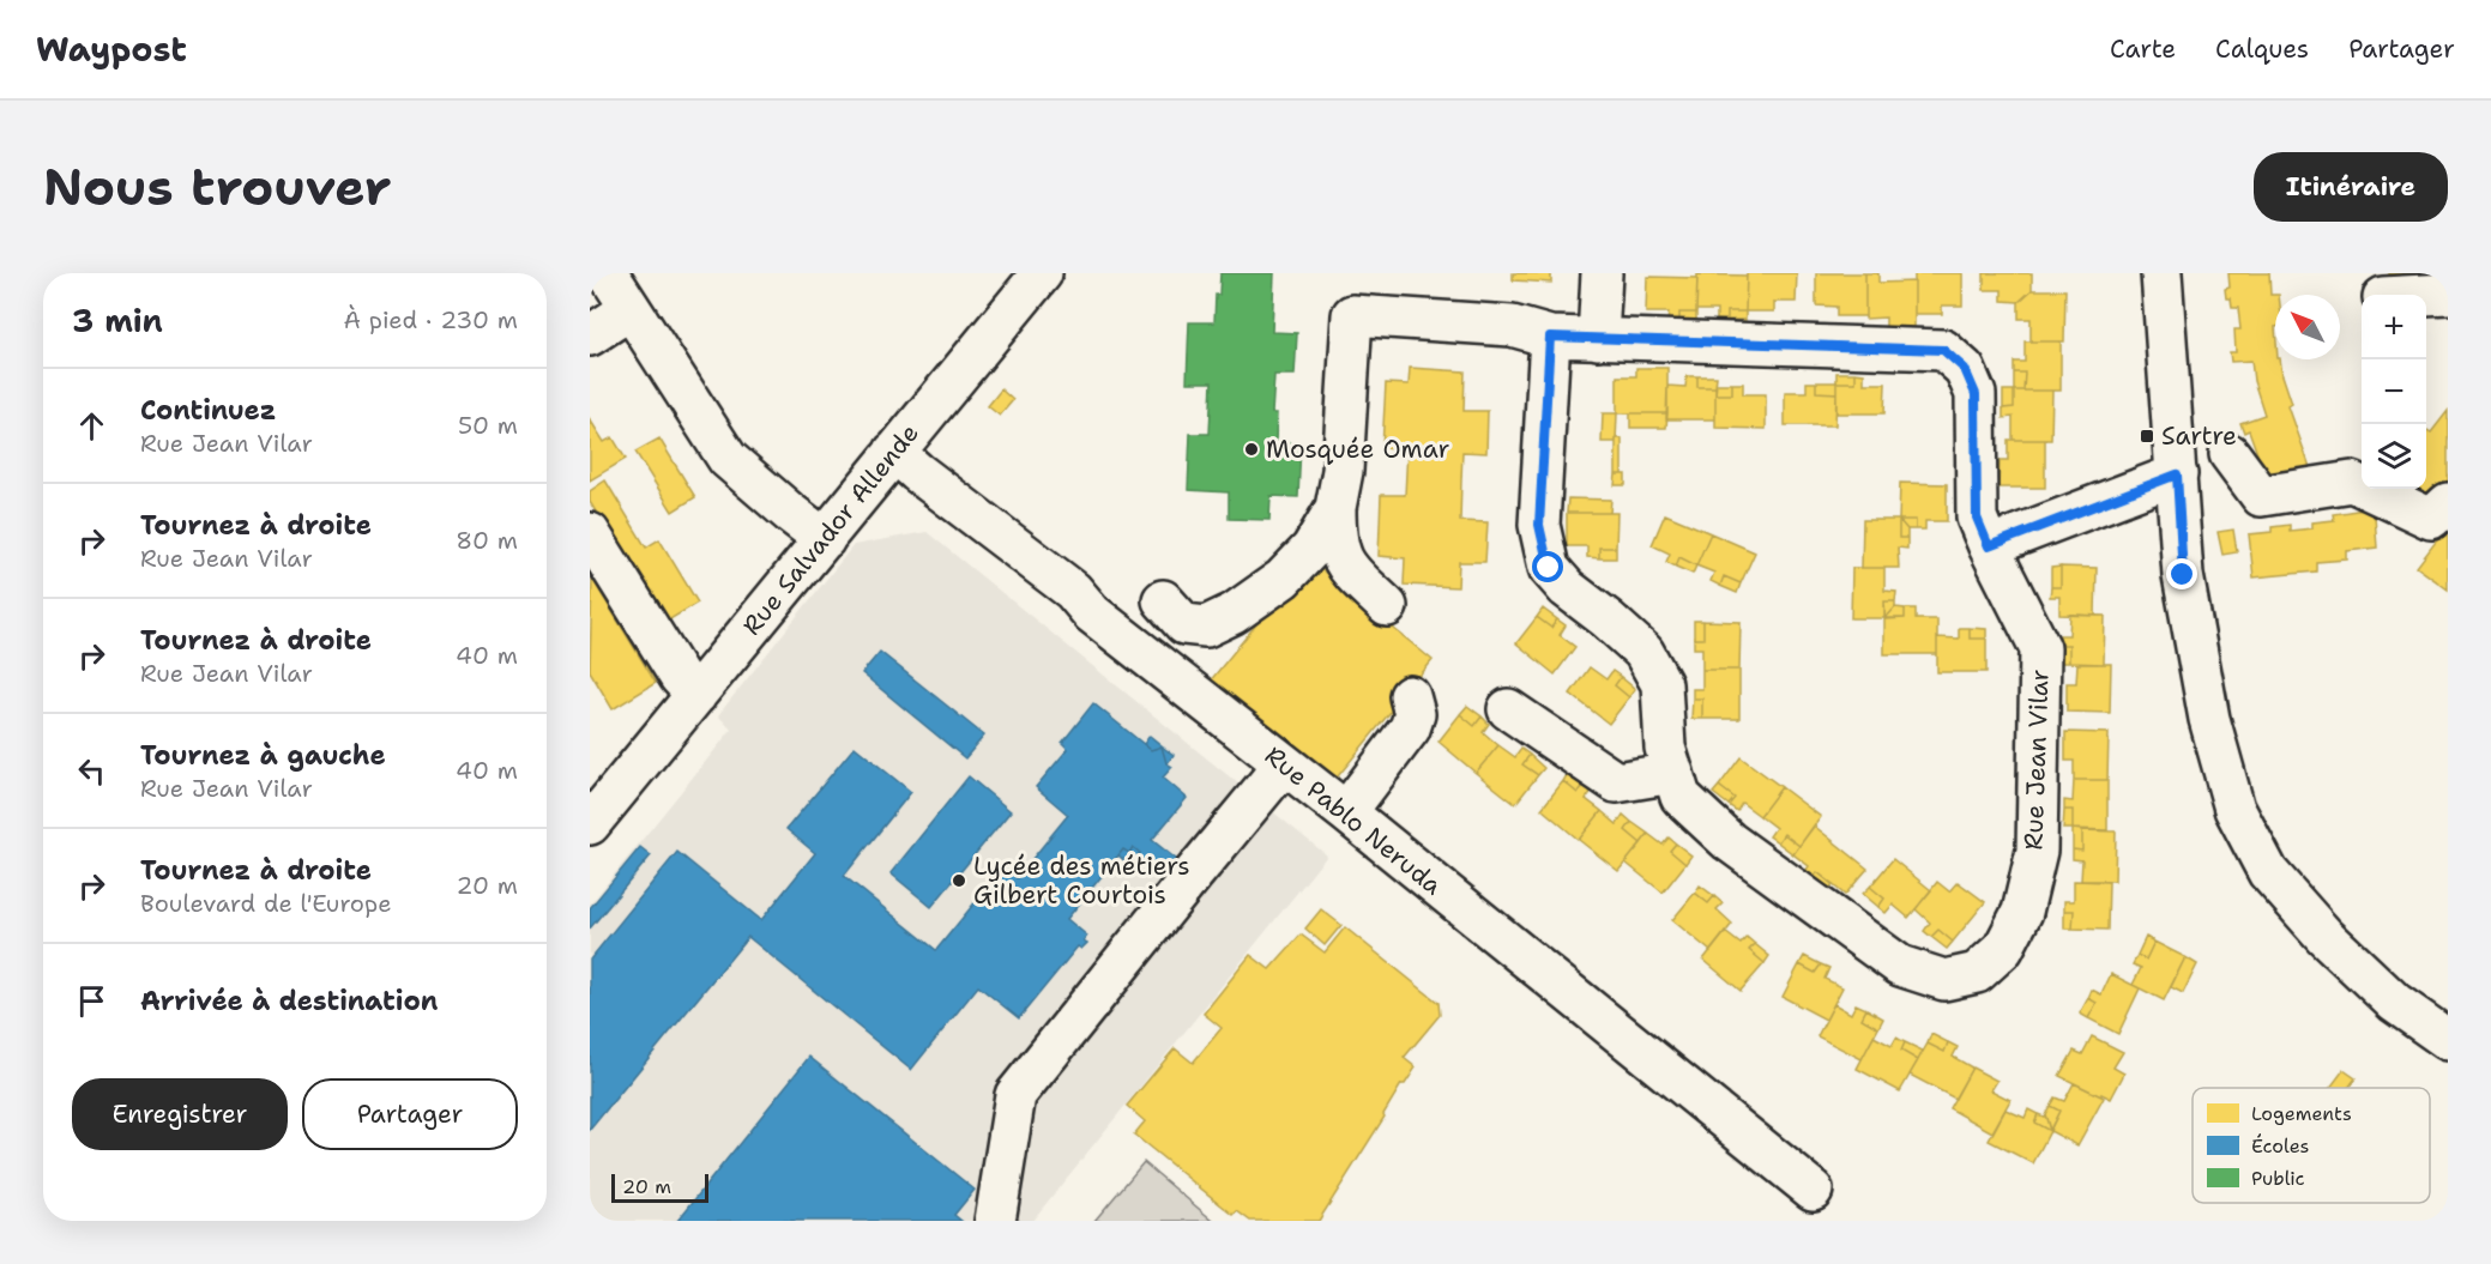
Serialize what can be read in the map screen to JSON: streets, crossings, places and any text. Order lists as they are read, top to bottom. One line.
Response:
{"streets":{"street":["Rue Salvador Allende","Rue Jean Vilar","Rue Pablo Neruda"]},"crossings":[["Rue Salvador Allende","Rue Pablo Neruda"]],"places":{"transit":["Sartre"],"other":["Mosquée Omar","Lycée des métiers Gilbert Courtois"]},"legend":["Logements","Écoles","Public"],"scale_bar":"20 m","north":"top left","page":{"header":"Waypost","nav":["Carte","Calques","Partager"],"buttons":["Itinéraire",["Enregistrer","Partager"]],"title":"Nous trouver","heading":["3 min","À pied · 230 m"],"map_buttons":["+","−"],"list":[["Continuez","Rue Jean Vilar","50 m"],["Tournez à droite","Rue Jean Vilar","80 m"],["Tournez à droite","Rue Jean Vilar","40 m"],["Tournez à gauche","Rue Jean Vilar","40 m"],["Tournez à droite","Boulevard de l'Europe","20 m"],"Arrivée à destination"],"scale":"20 m"}}
